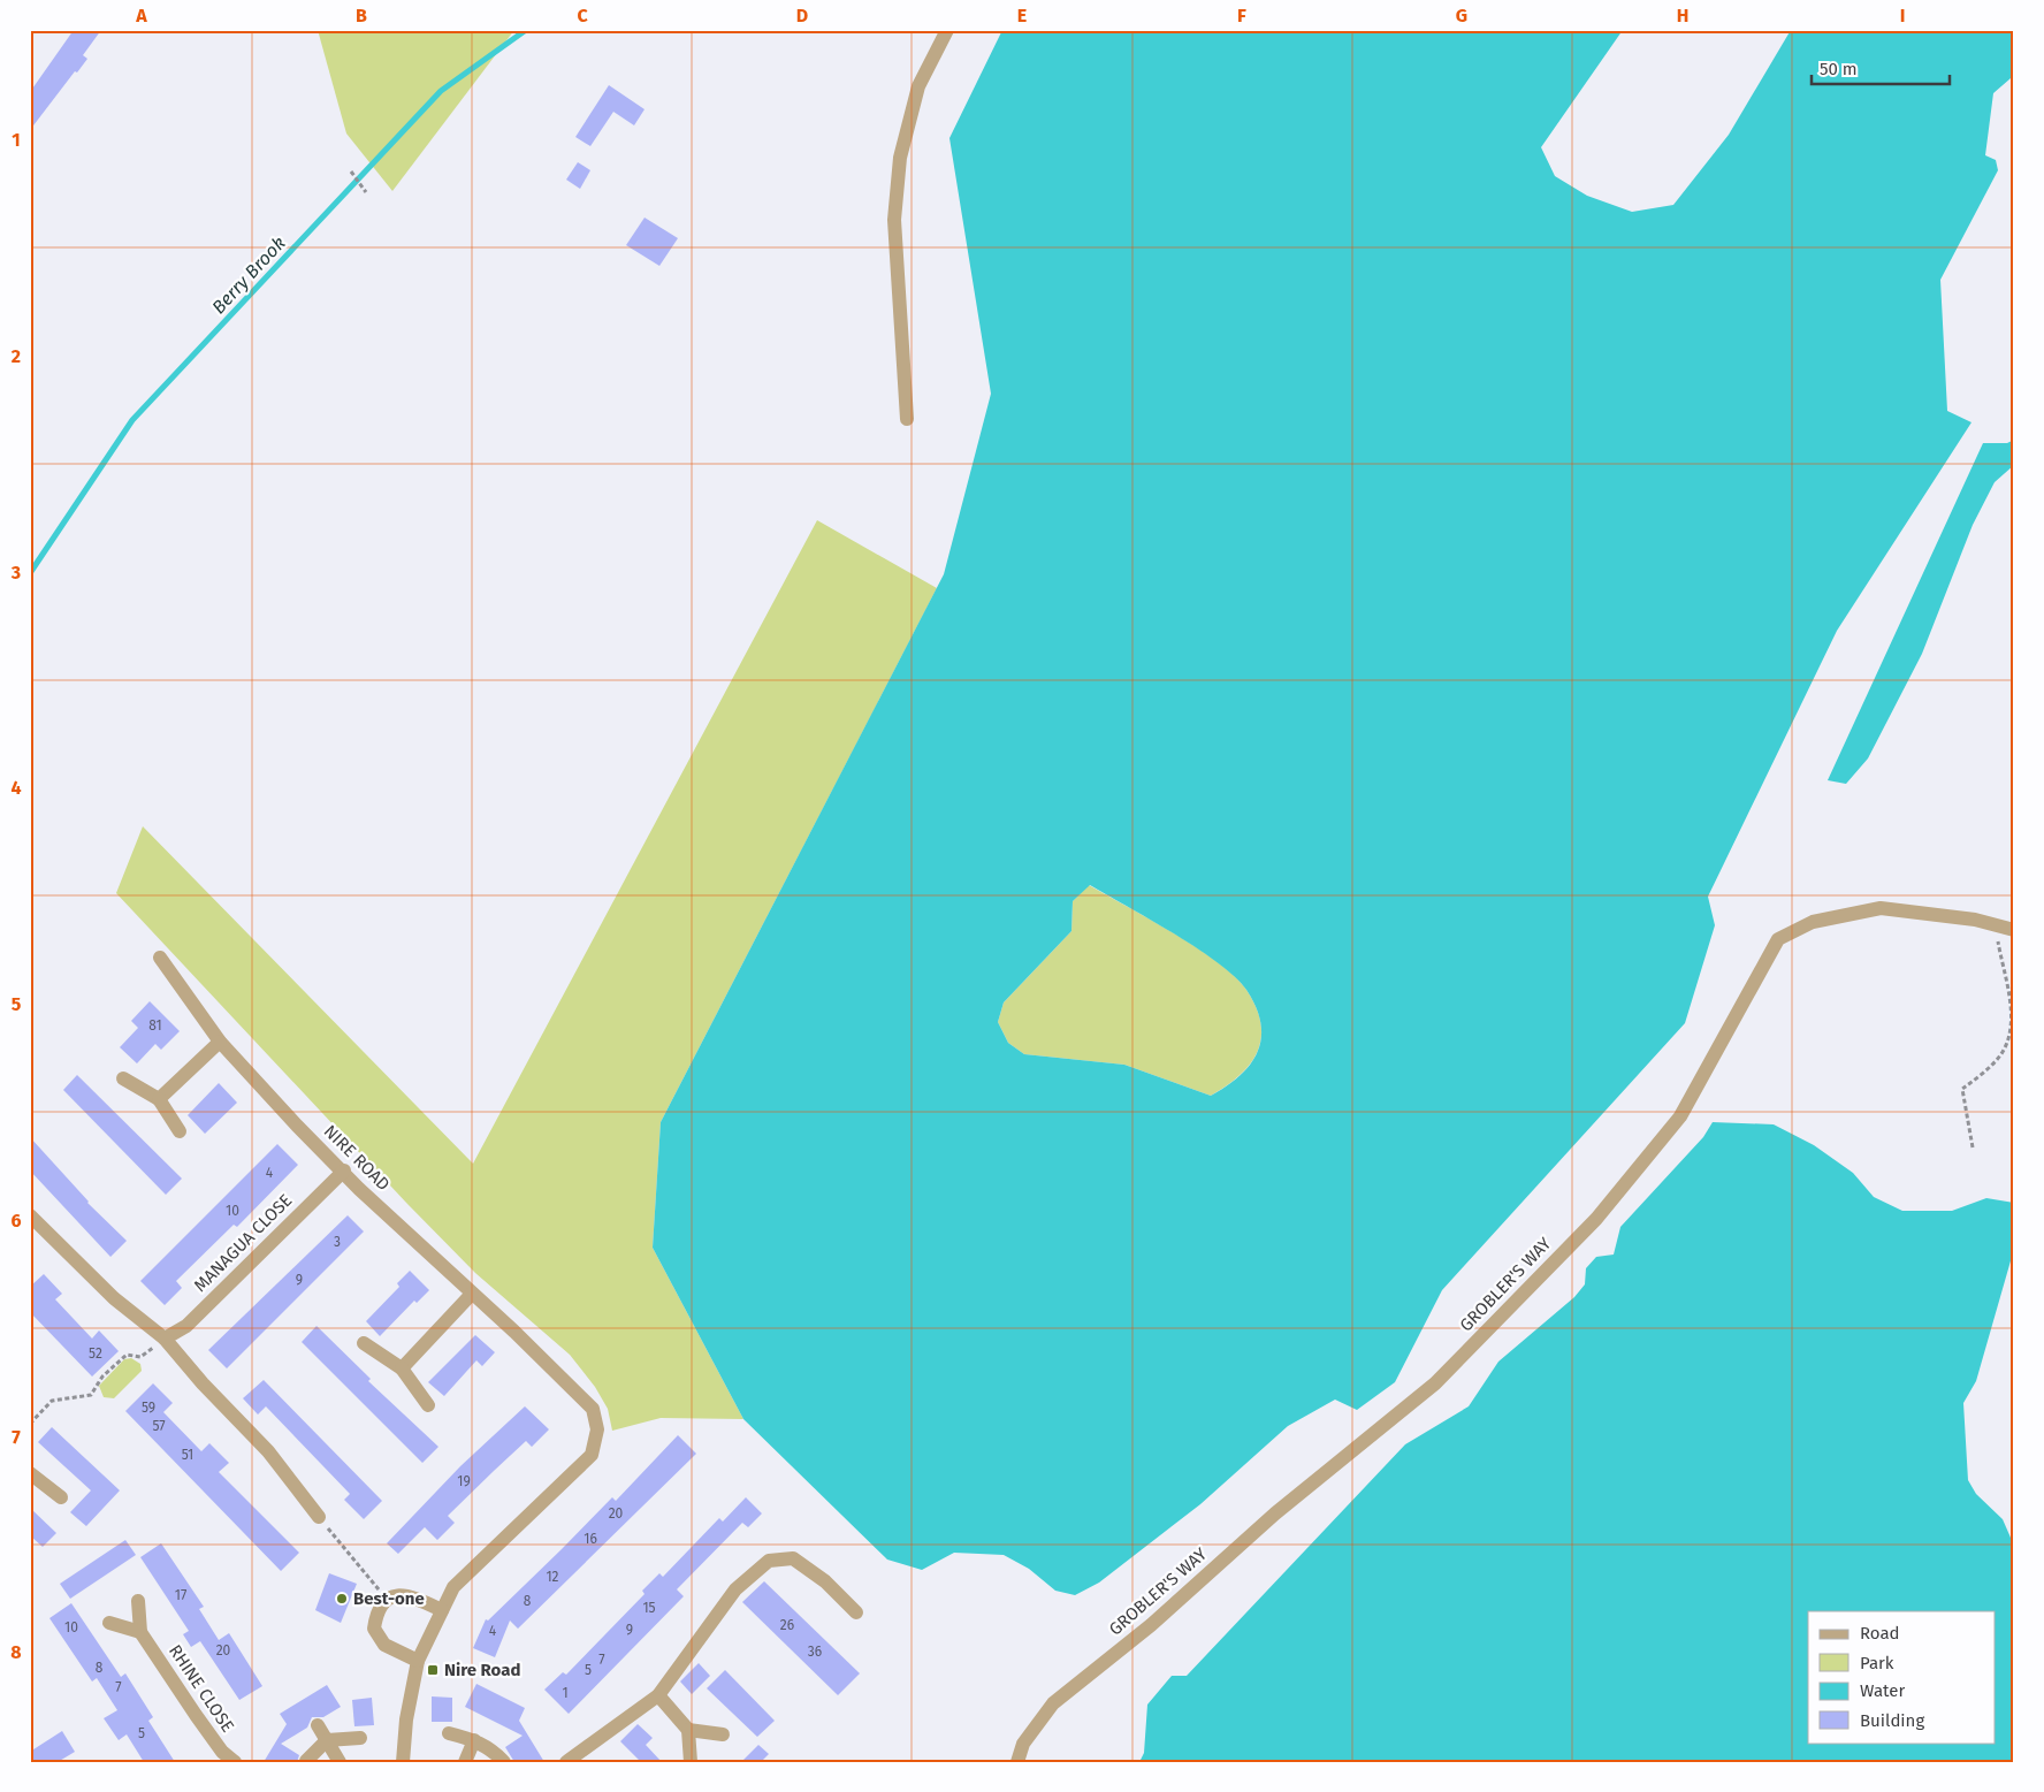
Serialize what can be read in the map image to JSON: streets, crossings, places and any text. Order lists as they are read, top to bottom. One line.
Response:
{"streets":{"street":["NIRE ROAD","MANAGUA CLOSE","GROBLER'S WAY","RHINE CLOSE"]},"crossings":[["NIRE ROAD","MANAGUA CLOSE"]],"water":["Berry Brook"],"places":{"other":["Best-one"],"transit":["Nire Road"]},"house_numbers":["81","4","10","3","9","52","59","57","51","19","20","16","12","17","8","15","26","10","9","4","20","36","7","8","5","7","1","5"],"legend":["Road","Park","Water","Building"],"scale_bar":"50 m","grid":{"columns":["A","B","C","D","E","F","G","H","I"],"rows":["1","2","3","4","5","6","7","8"]}}
